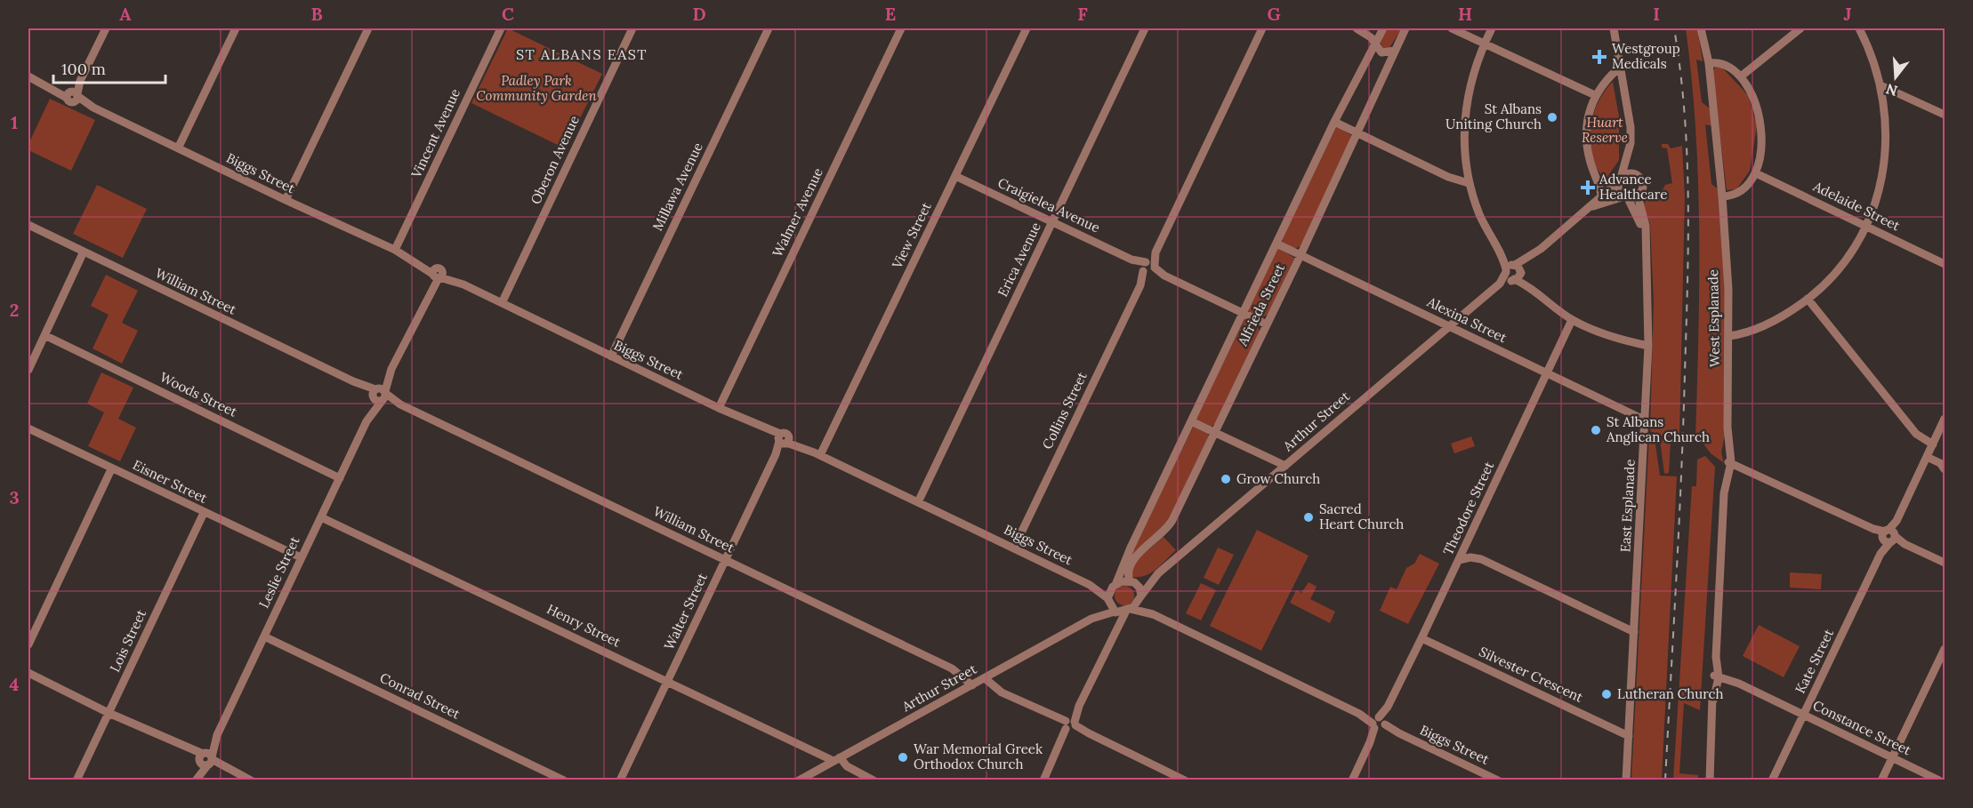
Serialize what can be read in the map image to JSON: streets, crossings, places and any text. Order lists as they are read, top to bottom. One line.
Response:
{"streets":{"street":["Vincent Avenue","Oberon Avenue","Biggs Street","Millawa Avenue","Craigielea Avenue","Adelaide Street","Walmer Avenue","View Street","Erica Avenue","William Street","Alfrieda Street","West Esplanade","Alexina Street","Woods Street","Collins Street","Arthur Street","Eisner Street","East Esplanade","Theodore Street","Leslie Street","Walter Street","Henry Street","Lois Street","Kate Street","Silvester Crescent","Conrad Street","Constance Street"]},"crossings":[["Vincent Avenue","Biggs Street"],["Oberon Avenue","Biggs Street"],["Biggs Street","Millawa Avenue"],["Biggs Street","Walmer Avenue"],["Biggs Street","View Street"],["Biggs Street","Erica Avenue"],["Biggs Street","Alfrieda Street"],["Biggs Street","Collins Street"],["Biggs Street","Arthur Street"],["Biggs Street","Theodore Street"],["Biggs Street","Leslie Street"],["Biggs Street","Walter Street"],["Craigielea Avenue","View Street"],["Craigielea Avenue","Erica Avenue"],["Craigielea Avenue","Alfrieda Street"],["Craigielea Avenue","Collins Street"],["William Street","Arthur Street"],["William Street","Leslie Street"],["William Street","Walter Street"],["Alfrieda Street","Alexina Street"],["Alfrieda Street","Arthur Street"],["West Esplanade","Constance Street"],["Alexina Street","Arthur Street"],["Alexina Street","East Esplanade"],["Alexina Street","Theodore Street"],["Woods Street","Leslie Street"],["Arthur Street","Henry Street"],["Eisner Street","Leslie Street"],["Eisner Street","Lois Street"],["East Esplanade","Silvester Crescent"],["Theodore Street","Silvester Crescent"],["Leslie Street","Henry Street"],["Leslie Street","Conrad Street"],["Walter Street","Henry Street"],["Kate Street","Constance Street"]],"districts":["ST ALBANS EAST"],"parks":["Padley Park Community Garden","Huart Reserve"],"places":{"health":["Westgroup Medicals","Advance Healthcare"],"other":["St Albans Uniting Church","St Albans Anglican Church","Grow Church","Sacred Heart Church","Lutheran Church","War Memorial Greek Orthodox Church"]},"scale_bar":"100 m","north":"bottom","grid":{"columns":["A","B","C","D","E","F","G","H","I","J"],"rows":["1","2","3","4"]}}
